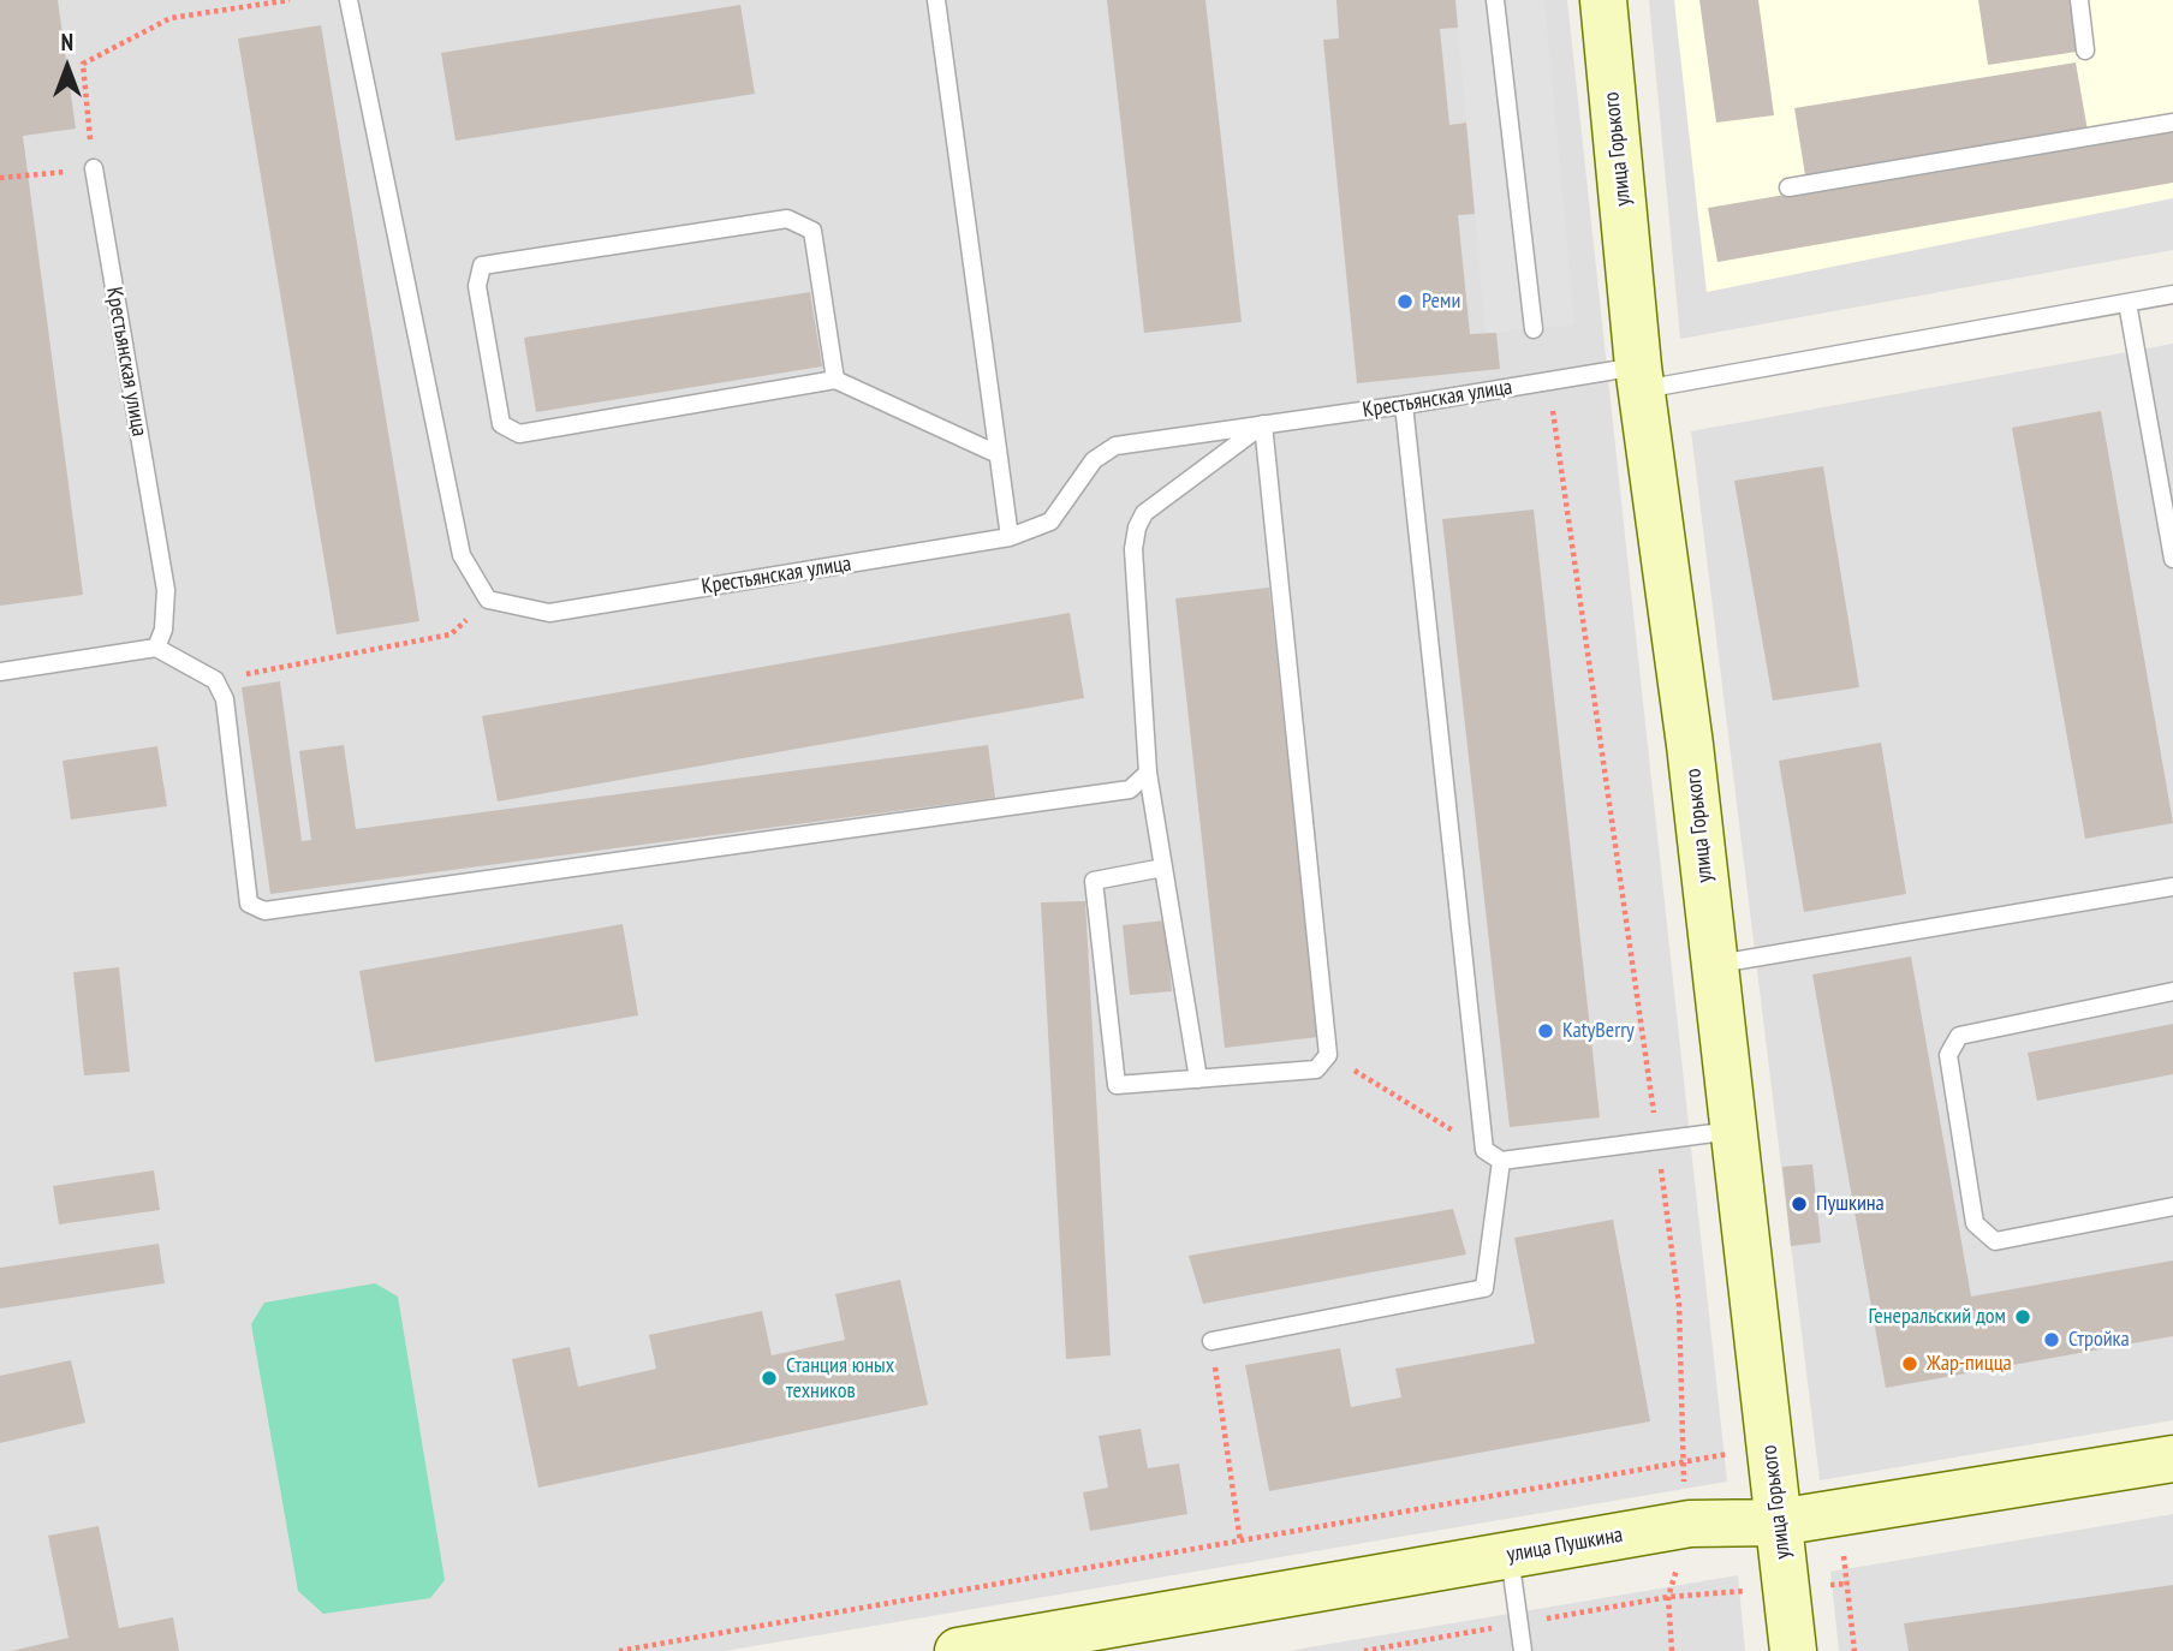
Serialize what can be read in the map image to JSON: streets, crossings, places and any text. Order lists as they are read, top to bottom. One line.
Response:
{"streets":{"main road":["улица Горького","улица Пушкина"],"lane":["Крестьянская улица"]},"crossings":[["улица Горького","Крестьянская улица"],["улица Горького","улица Пушкина"]],"places":["Реми","KatyBerry","Пушкина","Генеральский дом","Стройка","Жар-пицца","Станция юных техников"],"north":"top"}
